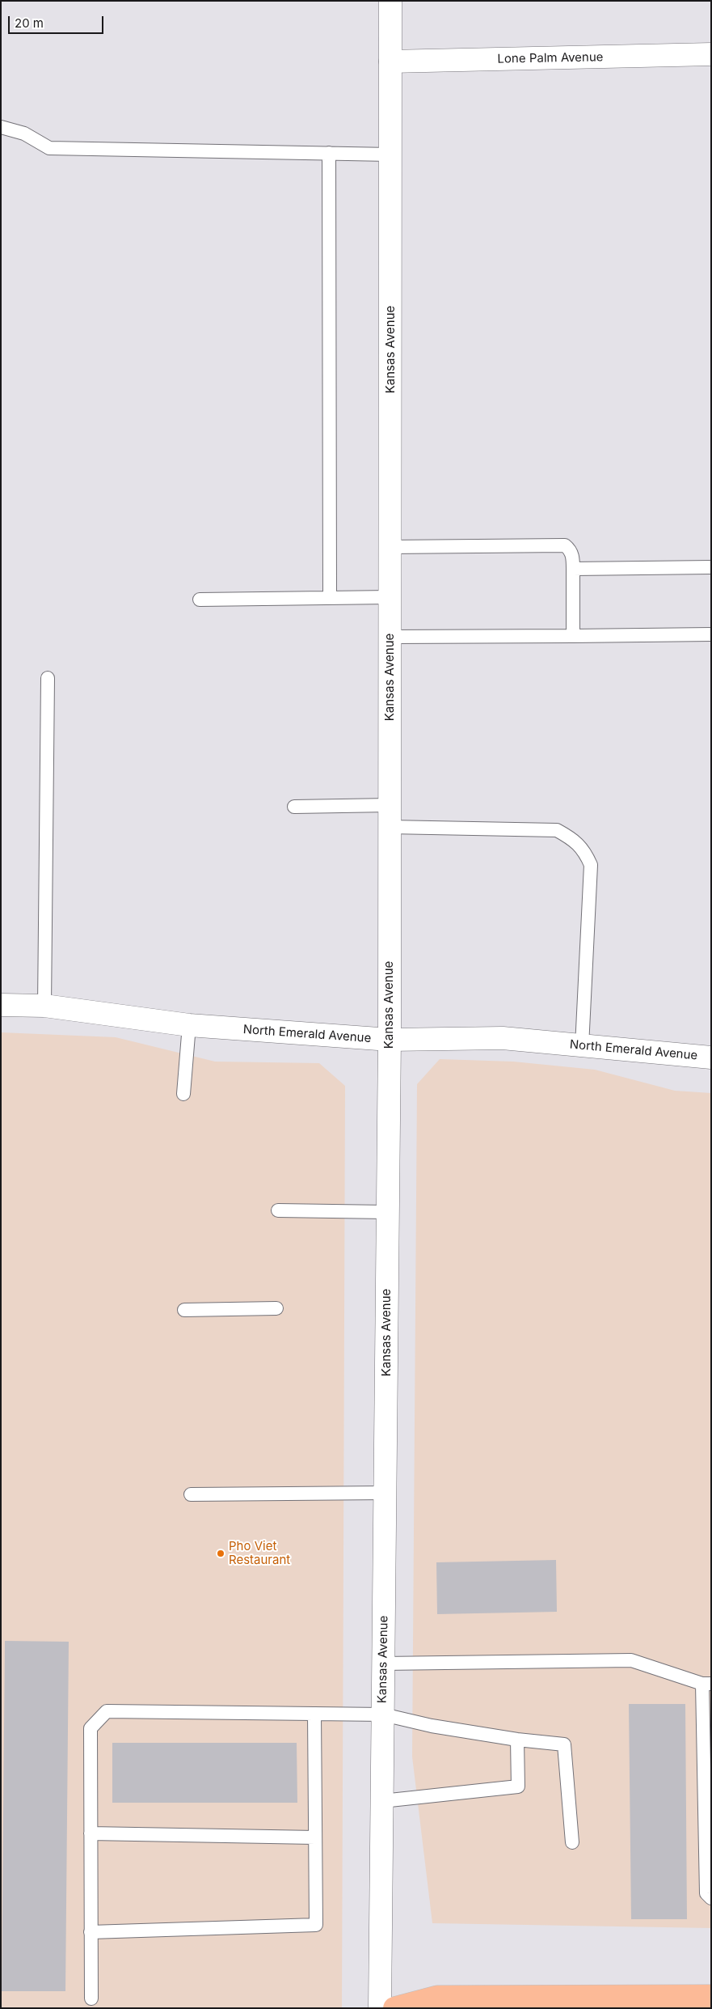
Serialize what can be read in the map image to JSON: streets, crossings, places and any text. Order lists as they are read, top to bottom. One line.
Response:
{"streets":{"main road":["Lone Palm Avenue","Kansas Avenue","North Emerald Avenue"]},"crossings":[["Lone Palm Avenue","Kansas Avenue"],["Kansas Avenue","North Emerald Avenue"]],"places":["Pho Viet Restaurant"],"scale_bar":"20 m"}
